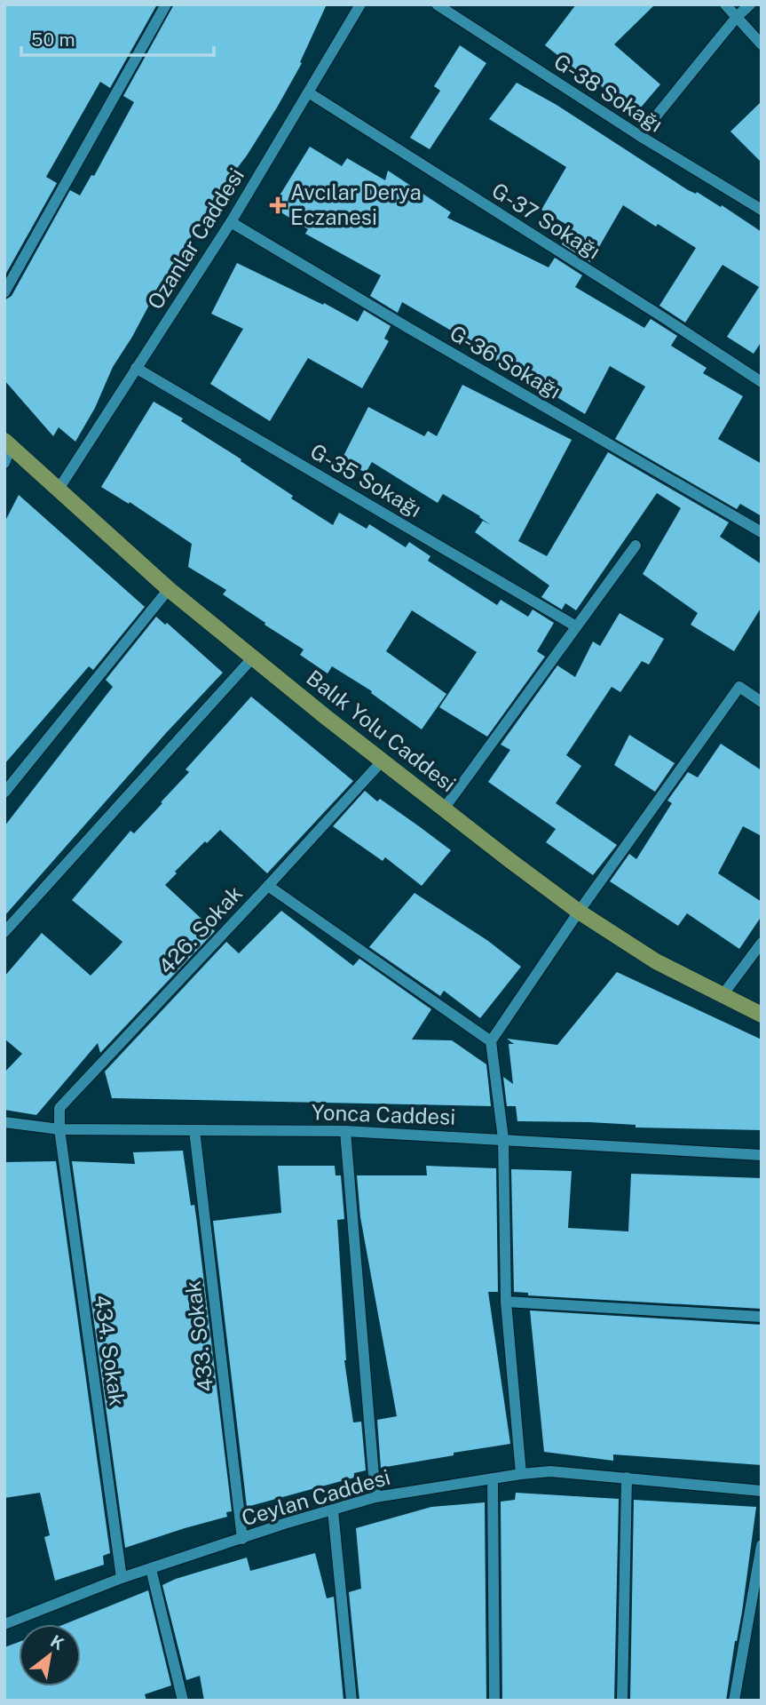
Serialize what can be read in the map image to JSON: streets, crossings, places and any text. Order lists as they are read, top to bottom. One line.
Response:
{"streets":{"main road":["Balık Yolu Caddesi"],"street":["G-38 Sokağı","G-37 Sokağı","Ozanlar Caddesi","G-36 Sokağı","G-35 Sokağı","426. Sokak","Yonca Caddesi","433. Sokak","434. Sokak","Ceylan Caddesi"]},"crossings":[["G-37 Sokağı","Ozanlar Caddesi"],["Ozanlar Caddesi","G-36 Sokağı"],["Ozanlar Caddesi","G-35 Sokağı"],["Ozanlar Caddesi","Balık Yolu Caddesi"],["Balık Yolu Caddesi","426. Sokak"],["426. Sokak","Yonca Caddesi"],["426. Sokak","434. Sokak"],["Yonca Caddesi","433. Sokak"],["Yonca Caddesi","434. Sokak"],["433. Sokak","Ceylan Caddesi"],["434. Sokak","Ceylan Caddesi"]],"places":{"health":["Avcılar Derya Eczanesi"]},"scale_bar":"50 m","north":"top right"}
